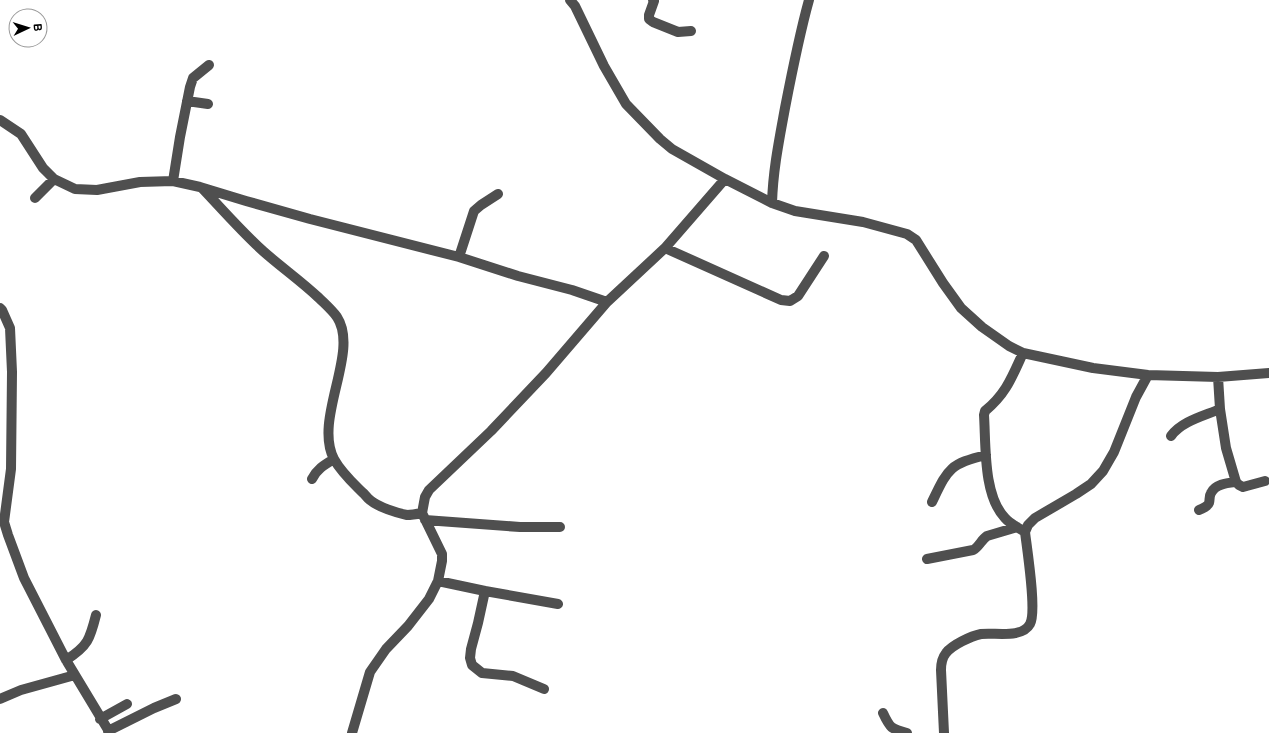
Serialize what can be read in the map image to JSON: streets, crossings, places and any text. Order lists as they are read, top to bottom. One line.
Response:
{"north":"right"}
